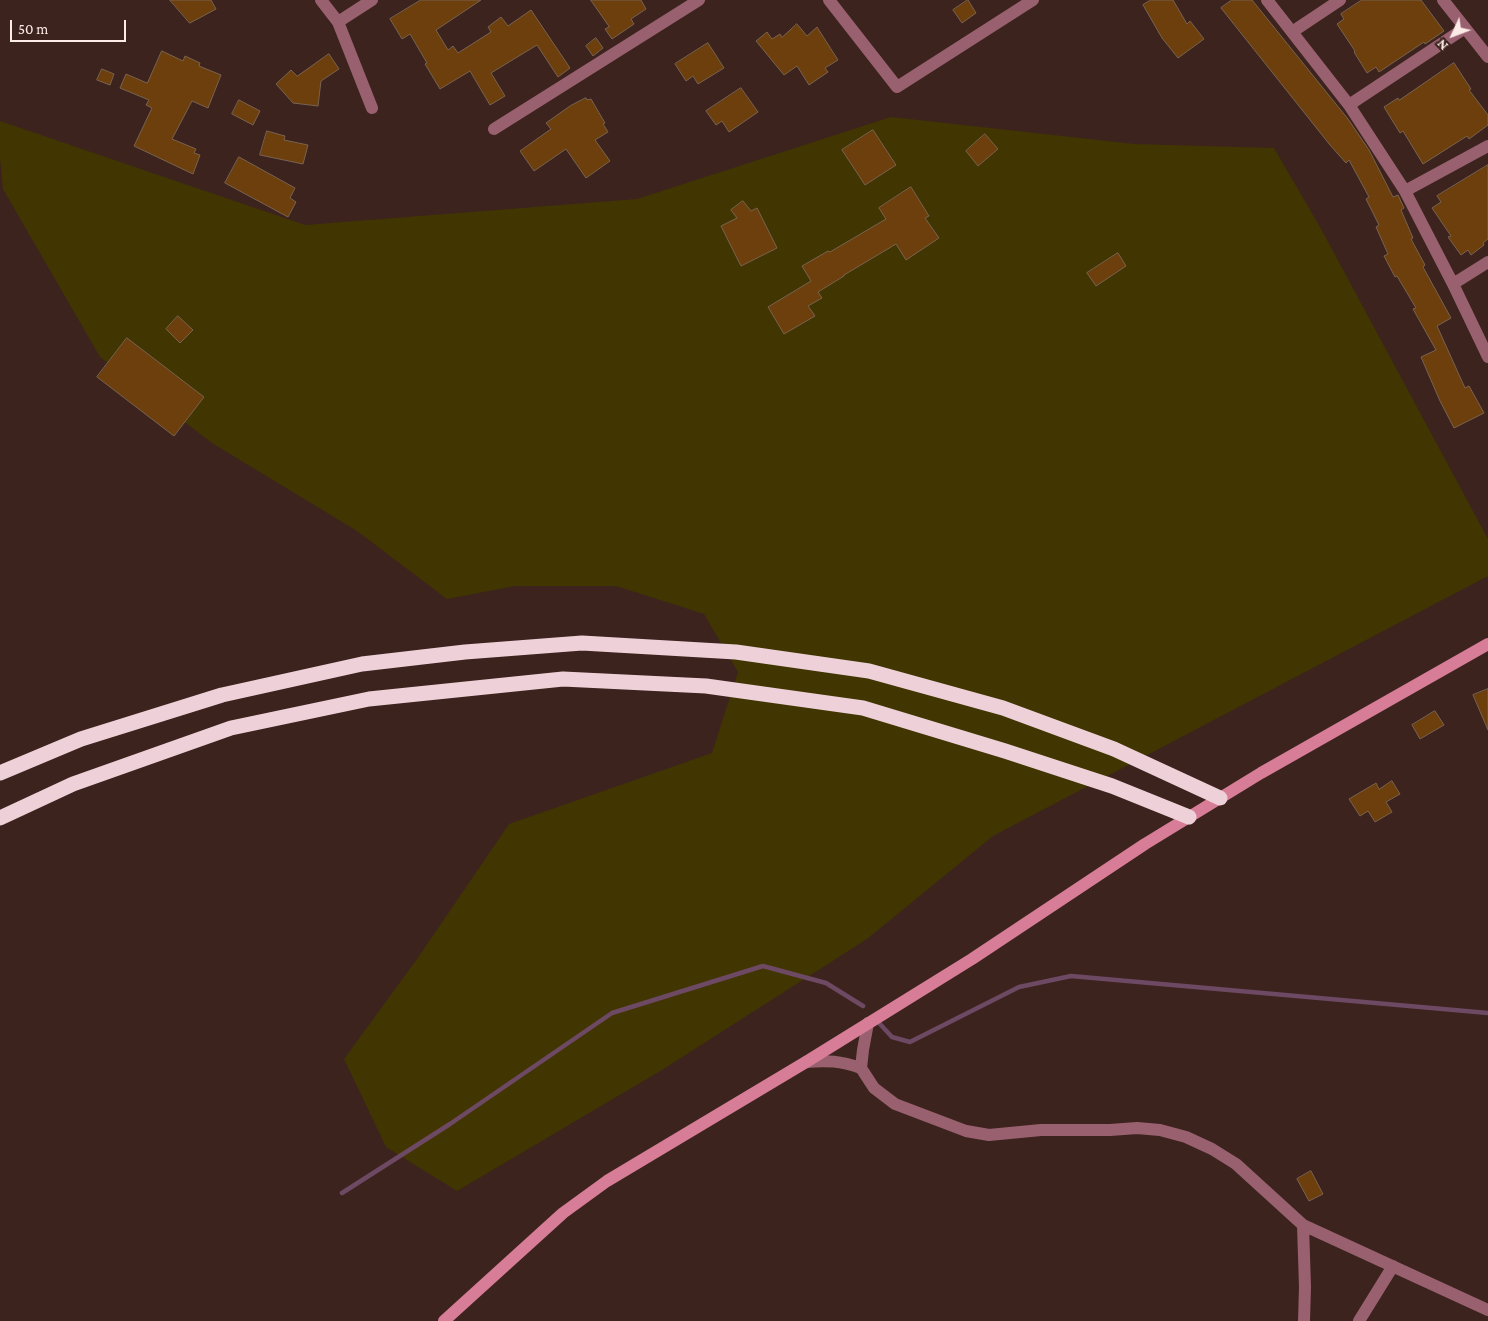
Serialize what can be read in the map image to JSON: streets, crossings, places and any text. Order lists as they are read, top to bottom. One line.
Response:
{"scale_bar":"50 m","north":"bottom left"}
